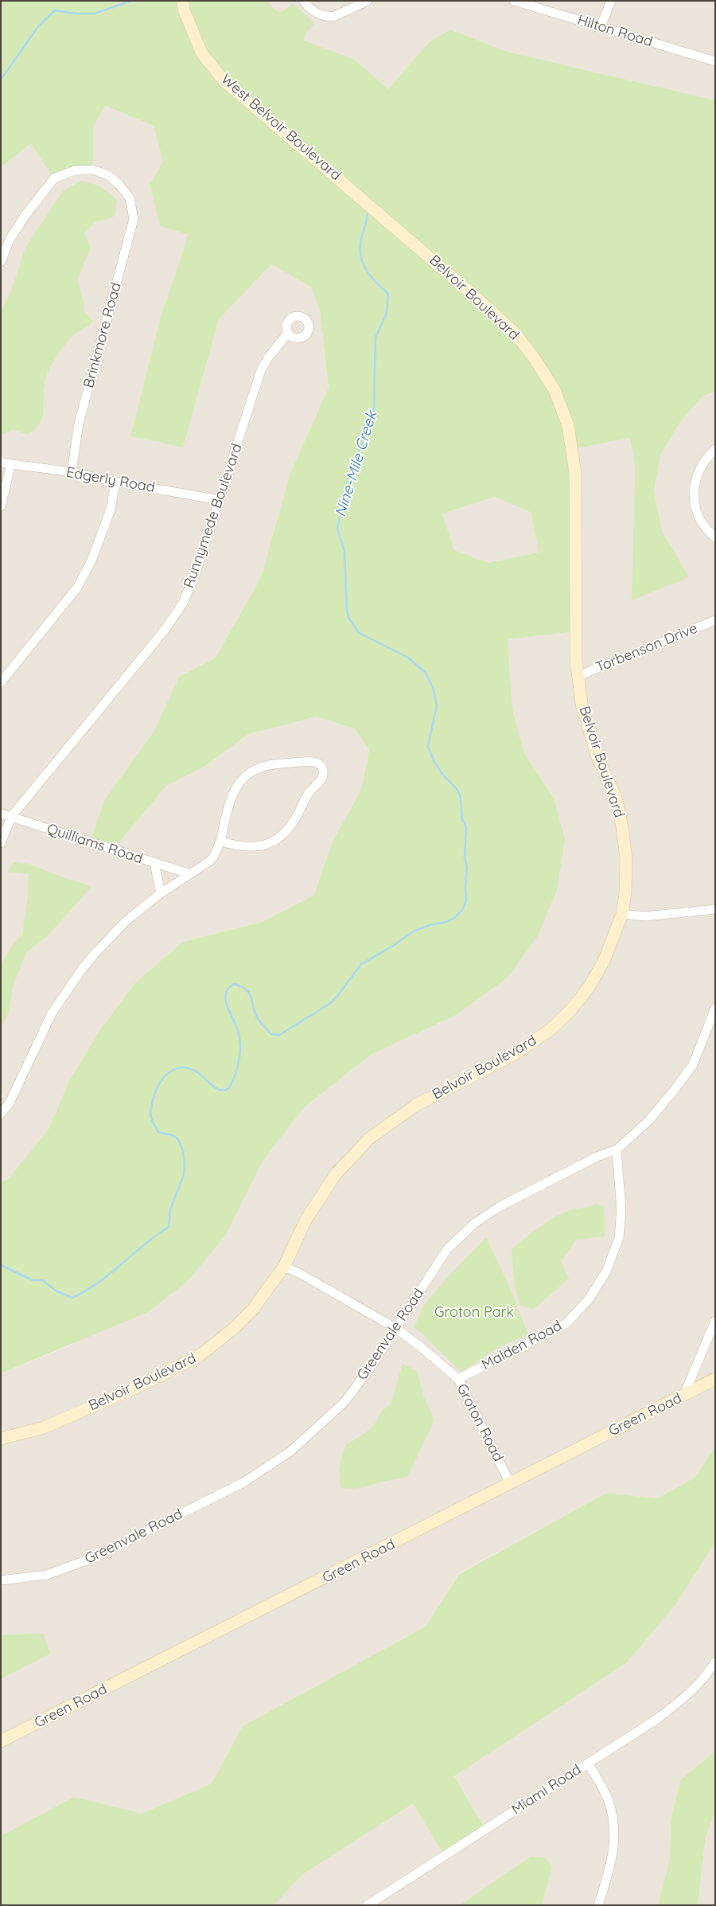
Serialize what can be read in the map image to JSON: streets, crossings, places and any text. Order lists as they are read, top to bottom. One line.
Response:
{"streets":{"street":["Hilton Road","West Belvoir Boulevard","Belvoir Boulevard","Brinkmore Road","Edgerly Road","Runnymede Boulevard","Torbenson Drive","Quilliams Road","Greenvale Road","Malden Road","Green Road","Groton Road","Miami Road"]},"crossings":[["West Belvoir Boulevard","Belvoir Boulevard"],["Belvoir Boulevard","Torbenson Drive"],["Belvoir Boulevard","Groton Road"],["Brinkmore Road","Edgerly Road"],["Edgerly Road","Runnymede Boulevard"],["Runnymede Boulevard","Quilliams Road"],["Greenvale Road","Malden Road"],["Greenvale Road","Groton Road"],["Malden Road","Groton Road"],["Green Road","Groton Road"]],"water":["Nine-Mile Creek"],"parks":["Groton Park"]}
